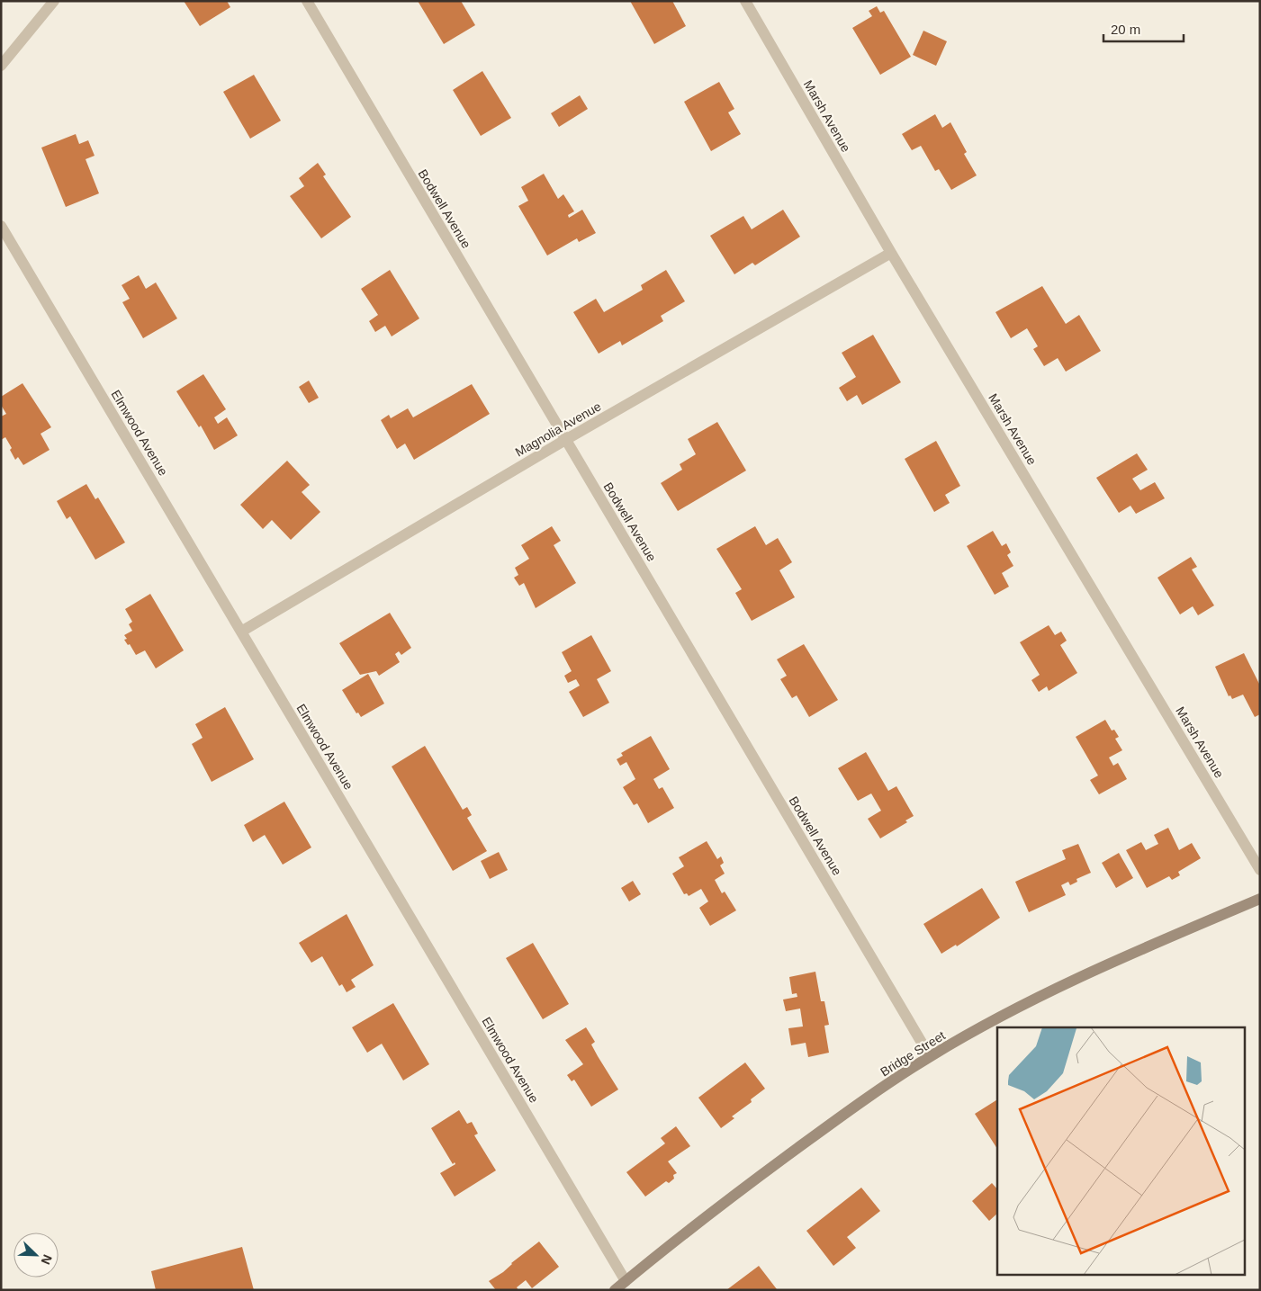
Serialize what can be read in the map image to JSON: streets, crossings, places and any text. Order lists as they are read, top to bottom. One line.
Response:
{"streets":{"street":["Marsh Avenue","Bodwell Avenue","Magnolia Avenue","Elmwood Avenue","Bridge Street"]},"crossings":[["Marsh Avenue","Magnolia Avenue"],["Bodwell Avenue","Magnolia Avenue"],["Bodwell Avenue","Bridge Street"],["Magnolia Avenue","Elmwood Avenue"],["Elmwood Avenue","Bridge Street"]],"scale_bar":"20 m","north":"bottom right"}
